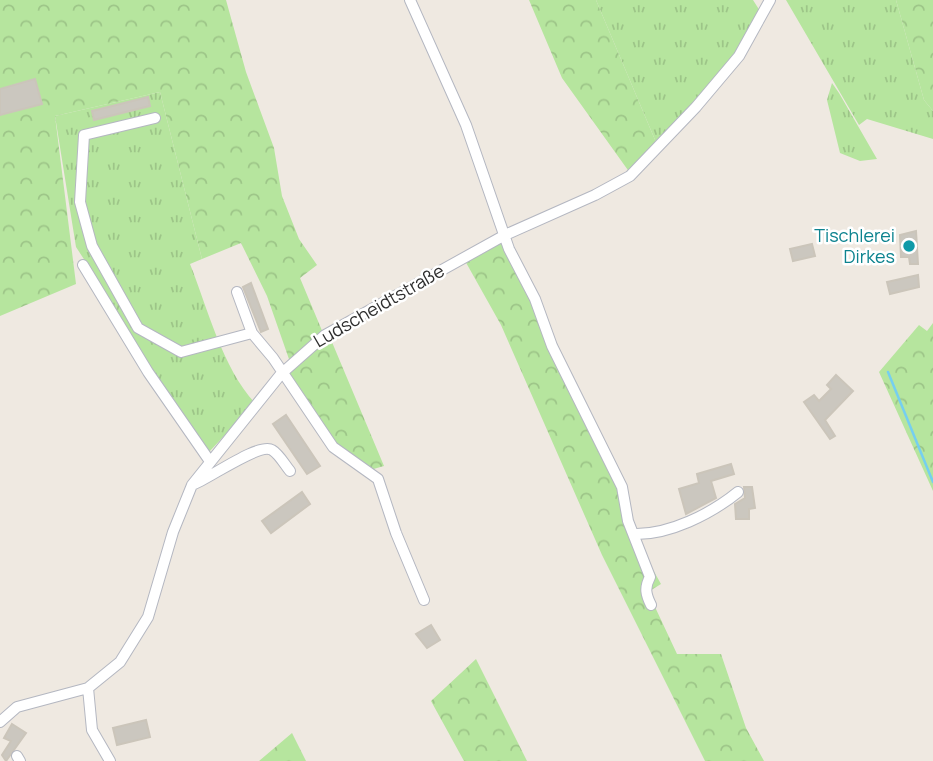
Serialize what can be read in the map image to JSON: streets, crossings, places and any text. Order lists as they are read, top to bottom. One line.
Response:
{"streets":{"street":["Ludscheidtstraße"]},"places":["Tischlerei Dirkes"]}
